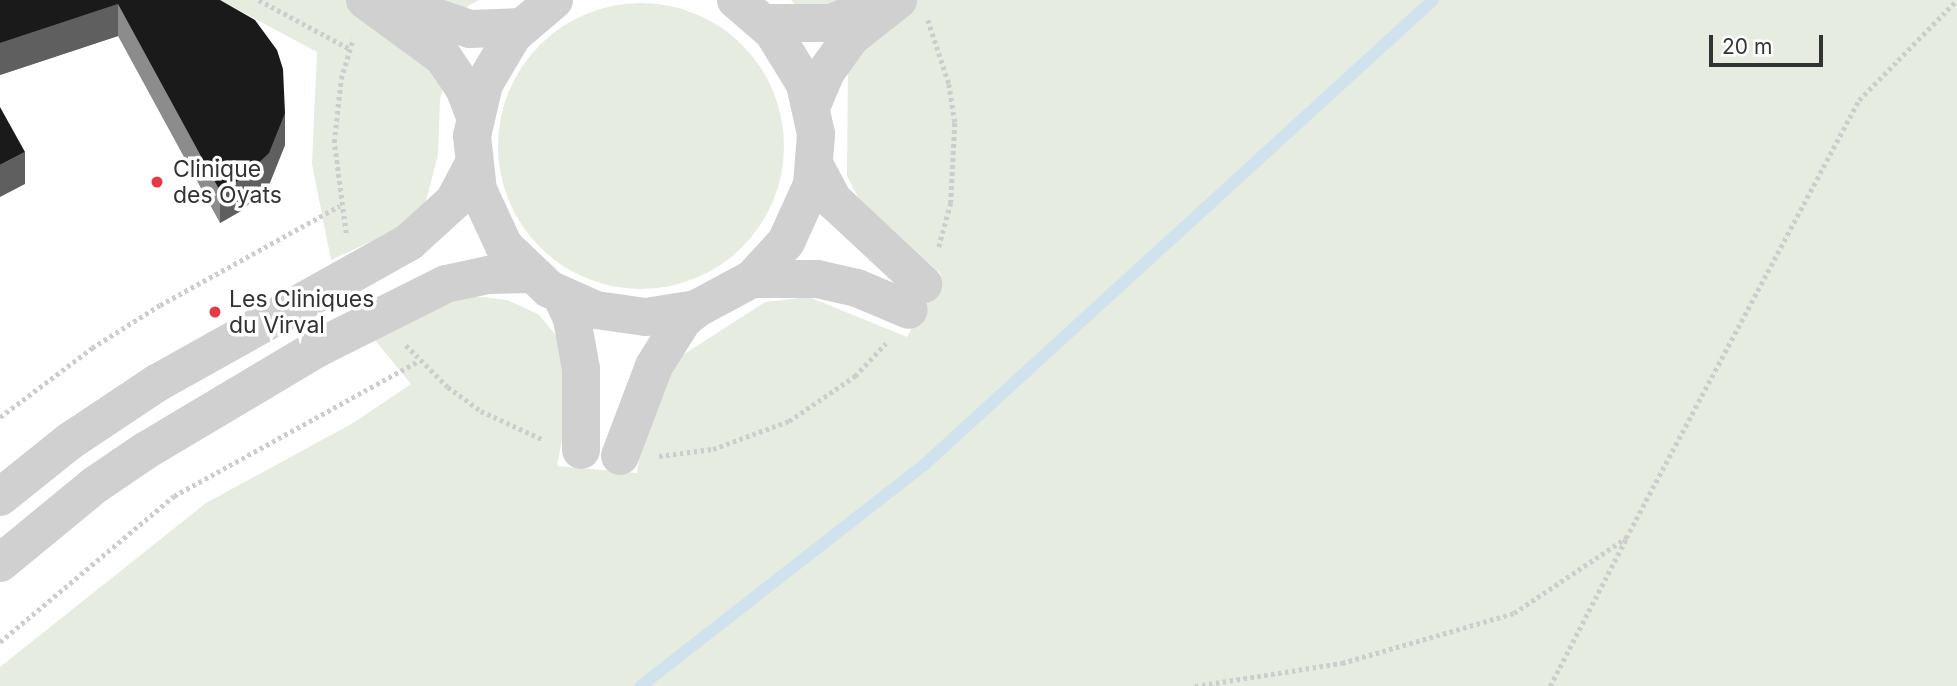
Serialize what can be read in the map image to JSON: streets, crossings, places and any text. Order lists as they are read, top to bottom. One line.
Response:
{"places":["Clinique des Oyats","Les Cliniques du Virval"],"scale_bar":"20 m"}
